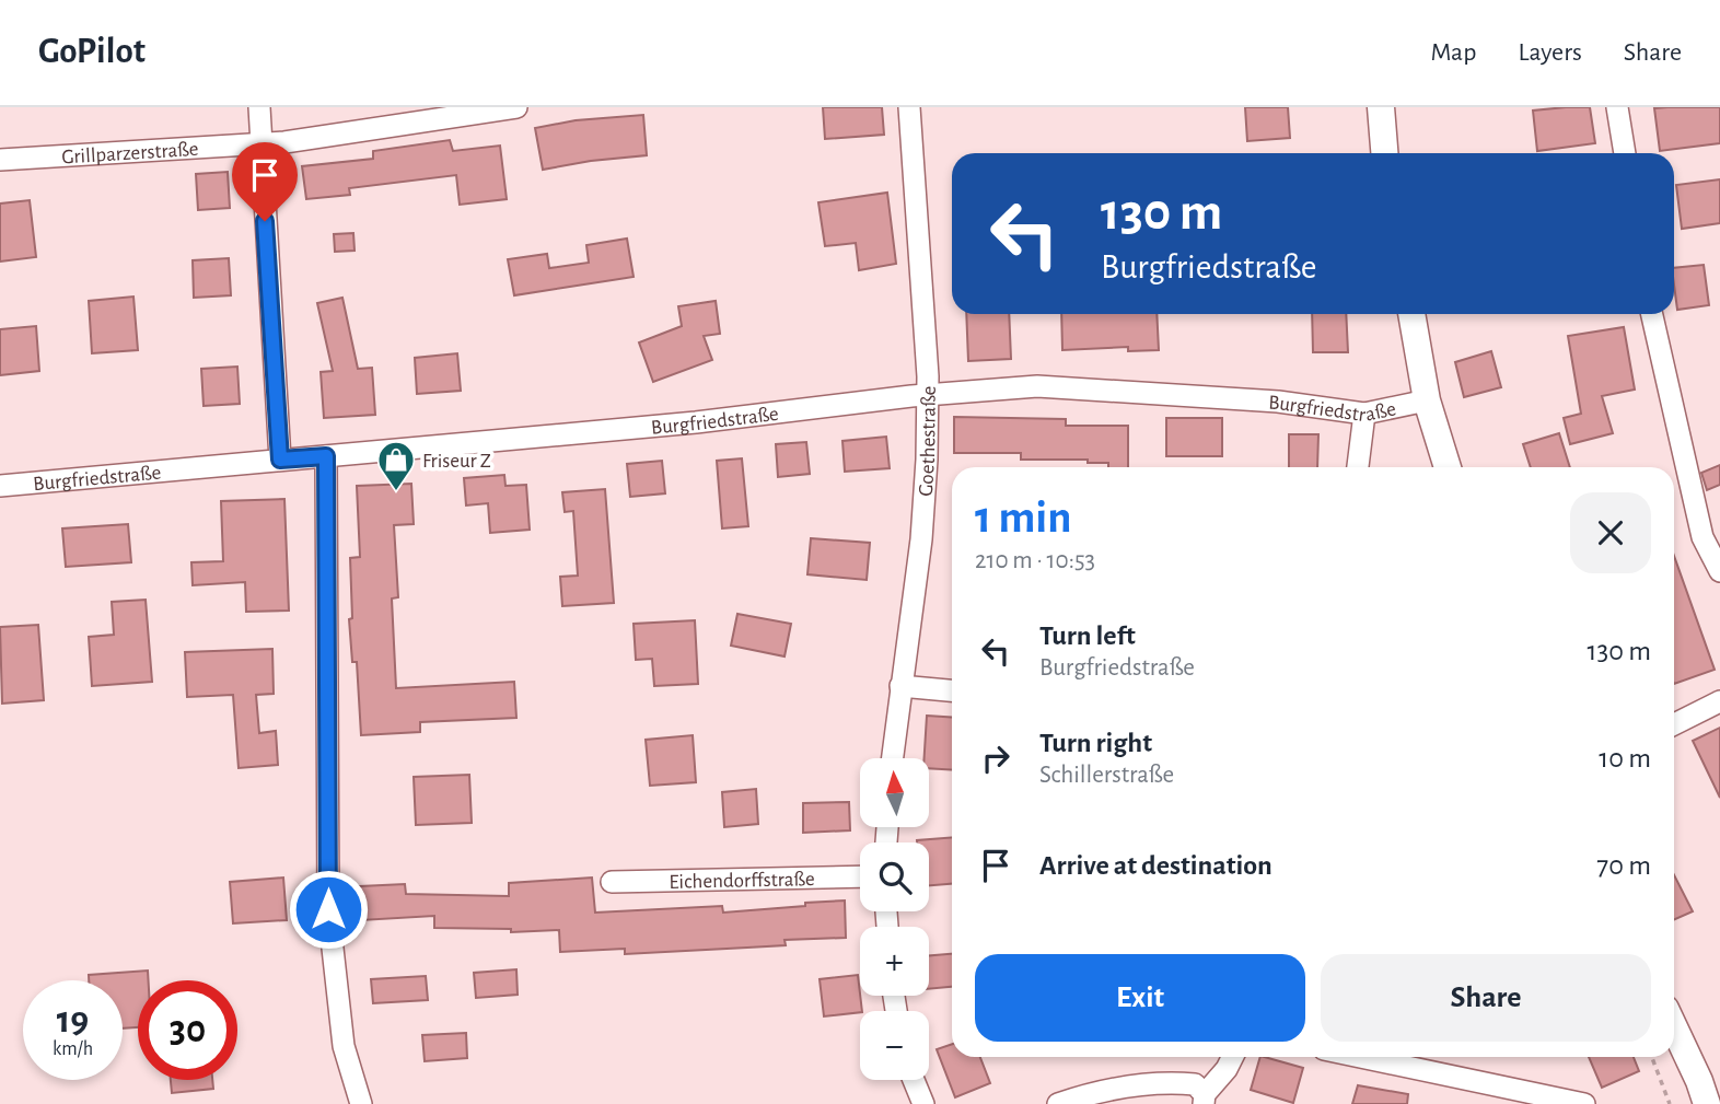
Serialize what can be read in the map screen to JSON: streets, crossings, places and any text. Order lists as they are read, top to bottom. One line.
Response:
{"streets":{"street":["Grillparzerstraße","Burgfriedstraße","Goethestraße","Eichendorffstraße"]},"crossings":[["Burgfriedstraße","Goethestraße"]],"places":{"shop":["Friseur Z"]},"north":"top","page":{"header":"GoPilot","nav":["Map","Layers","Share"],"turn":["130 m","Burgfriedstraße"],"heading":["1 min","210 m · 10:53"],"list":[{"name":"Turn left","note":"Burgfriedstraße","value":"130 m"},{"name":"Turn right","note":"Schillerstraße","value":"10 m"},{"name":"Arrive at destination","value":"70 m"}],"map_buttons":["+","−"],"buttons":["Exit","Share"],"speed":"19 km/h","limit":"30"}}
